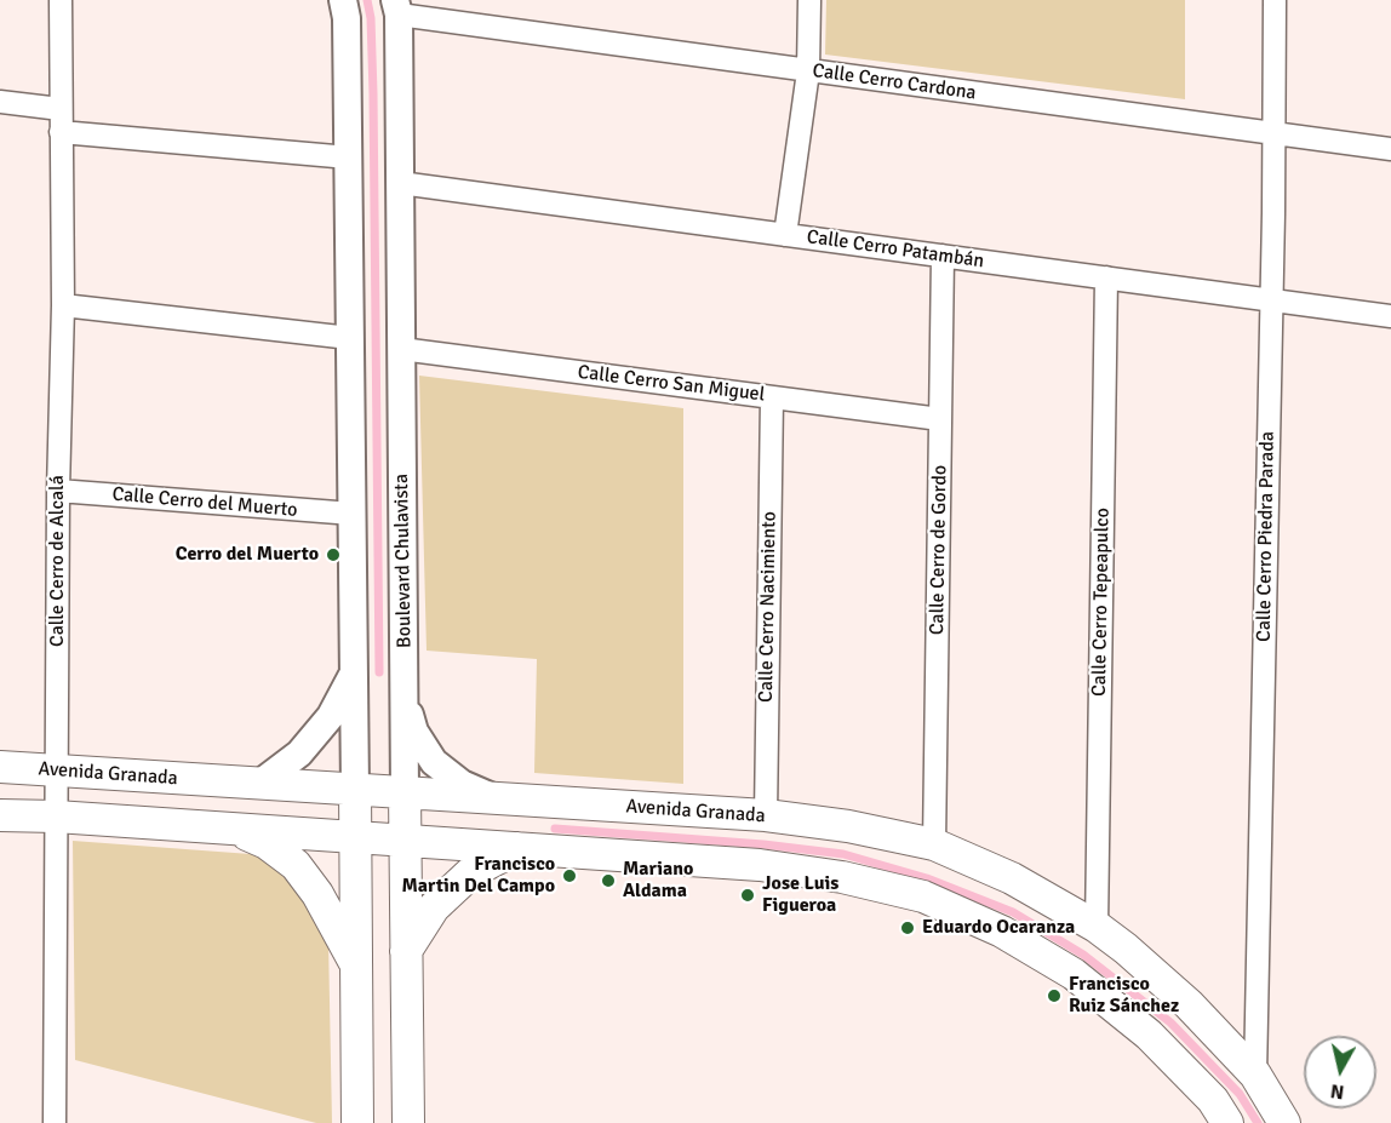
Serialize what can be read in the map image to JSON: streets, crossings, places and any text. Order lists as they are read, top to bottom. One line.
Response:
{"streets":{"main road":["Boulevard Chulavista","Avenida Granada"],"street":["Calle Cerro Cardona","Calle Cerro Patambán","Calle Cerro San Miguel","Calle Cerro del Muerto","Calle Cerro Piedra Parada","Calle Cerro de Gordo","Calle Cerro de Alcalá","Calle Cerro Tepeapulco","Calle Cerro Nacimiento"]},"crossings":[["Calle Cerro Cardona","Calle Cerro Piedra Parada"],["Calle Cerro Cardona","Boulevard Chulavista"],["Calle Cerro Patambán","Calle Cerro Piedra Parada"],["Calle Cerro Patambán","Calle Cerro de Gordo"],["Calle Cerro Patambán","Boulevard Chulavista"],["Calle Cerro Patambán","Calle Cerro Tepeapulco"],["Calle Cerro San Miguel","Calle Cerro de Gordo"],["Calle Cerro San Miguel","Boulevard Chulavista"],["Calle Cerro San Miguel","Calle Cerro Nacimiento"],["Calle Cerro del Muerto","Calle Cerro de Alcalá"],["Calle Cerro Piedra Parada","Avenida Granada"],["Calle Cerro de Gordo","Avenida Granada"],["Calle Cerro de Alcalá","Avenida Granada"],["Boulevard Chulavista","Avenida Granada"],["Calle Cerro Tepeapulco","Avenida Granada"],["Calle Cerro Nacimiento","Avenida Granada"]],"places":["Cerro del Muerto","Francisco Martin Del Campo","Mariano Aldama","Jose Luis Figueroa","Eduardo Ocaranza","Francisco Ruiz Sánchez"],"north":"bottom"}
